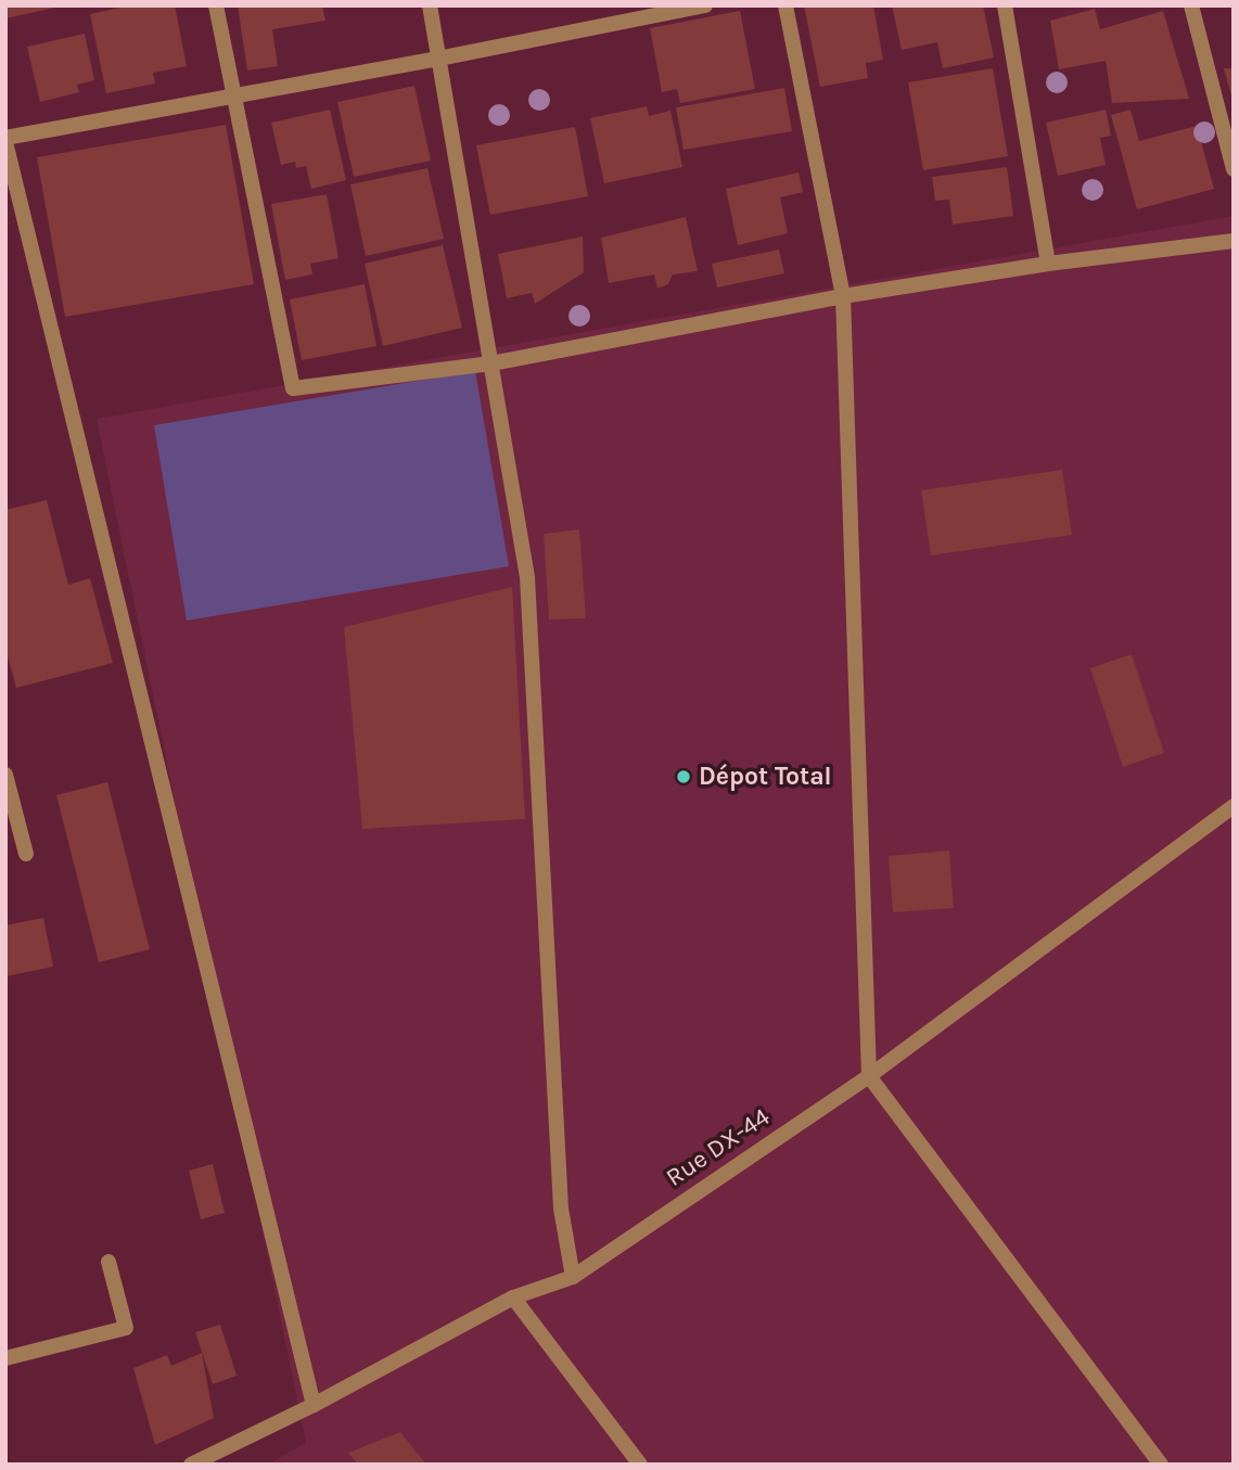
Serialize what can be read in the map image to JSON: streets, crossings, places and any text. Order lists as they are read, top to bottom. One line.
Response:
{"streets":{"street":["Rue DX-44"]},"places":["Dépot Total"]}
